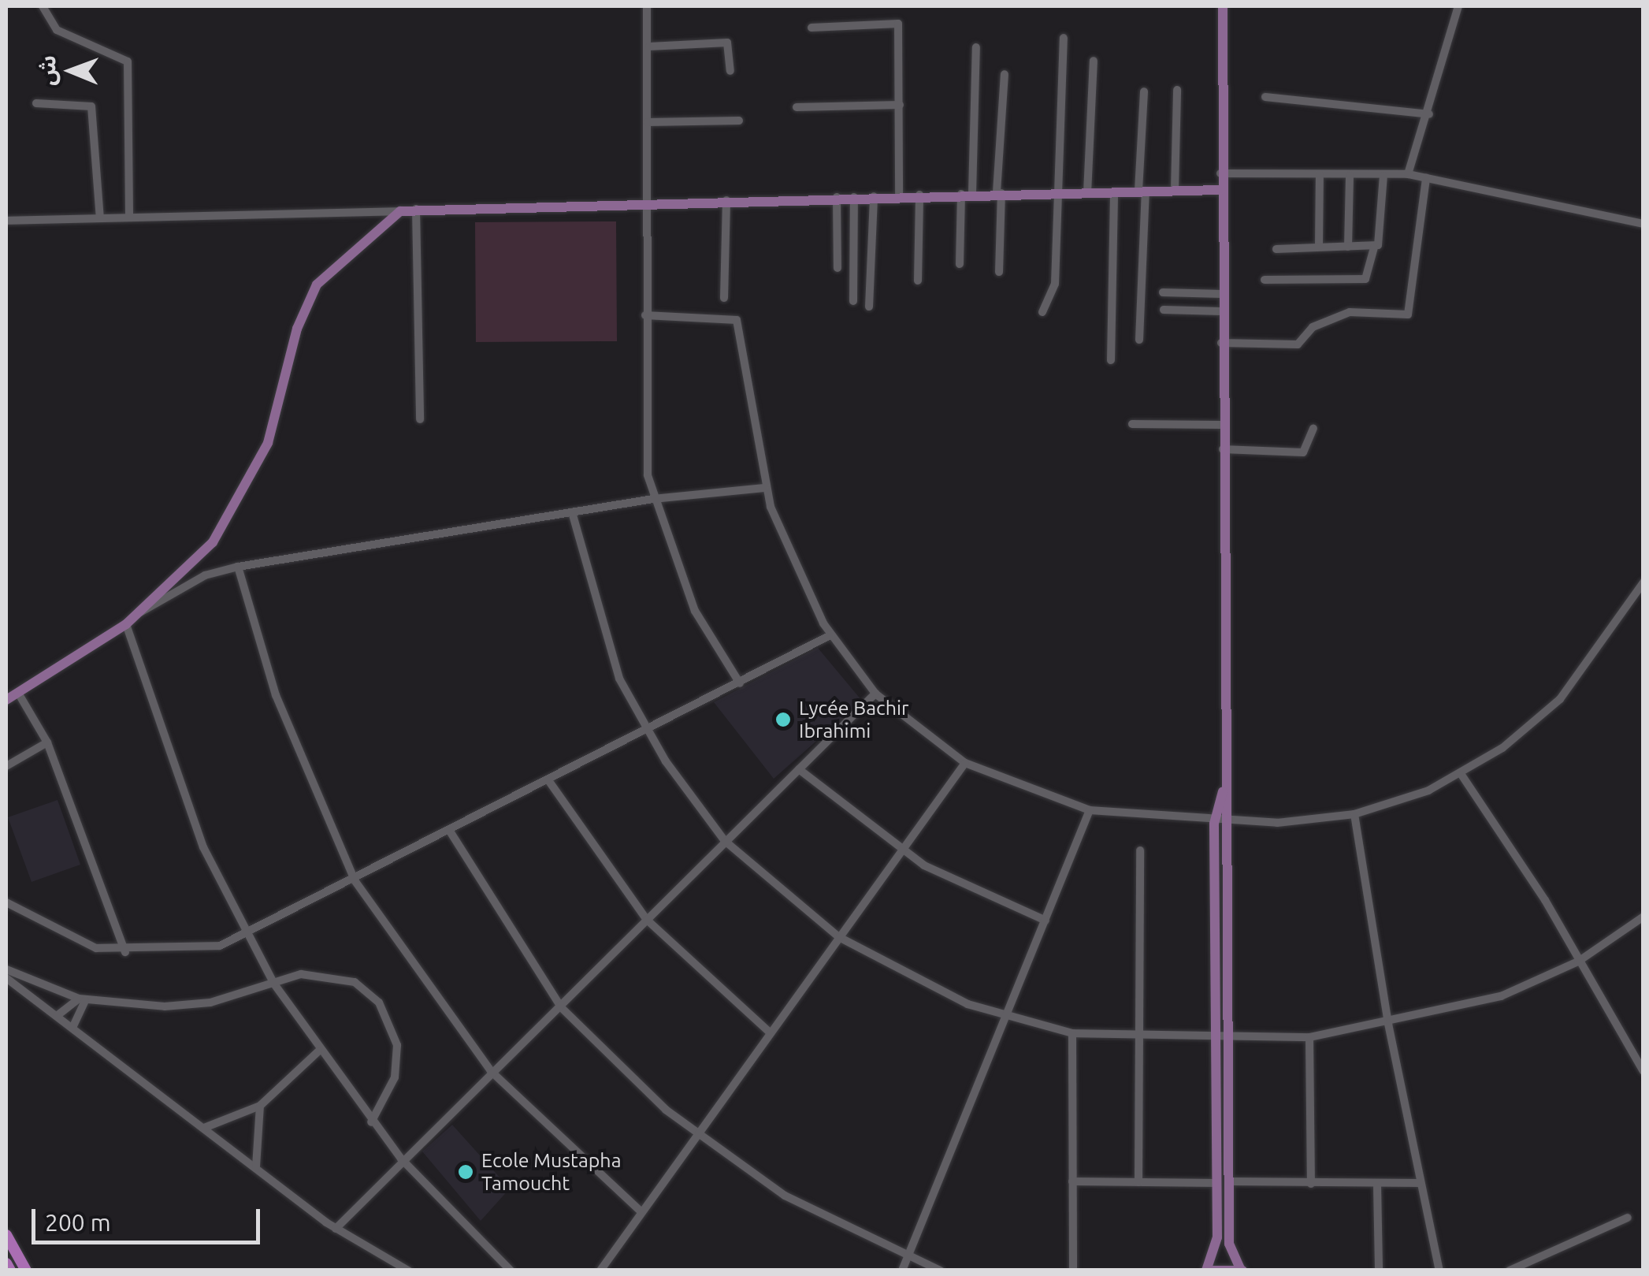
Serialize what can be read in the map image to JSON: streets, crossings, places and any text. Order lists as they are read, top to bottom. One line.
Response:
{"places":["Lycée Bachir Ibrahimi","Ecole Mustapha Tamoucht"],"scale_bar":"200 m","north":"left"}
